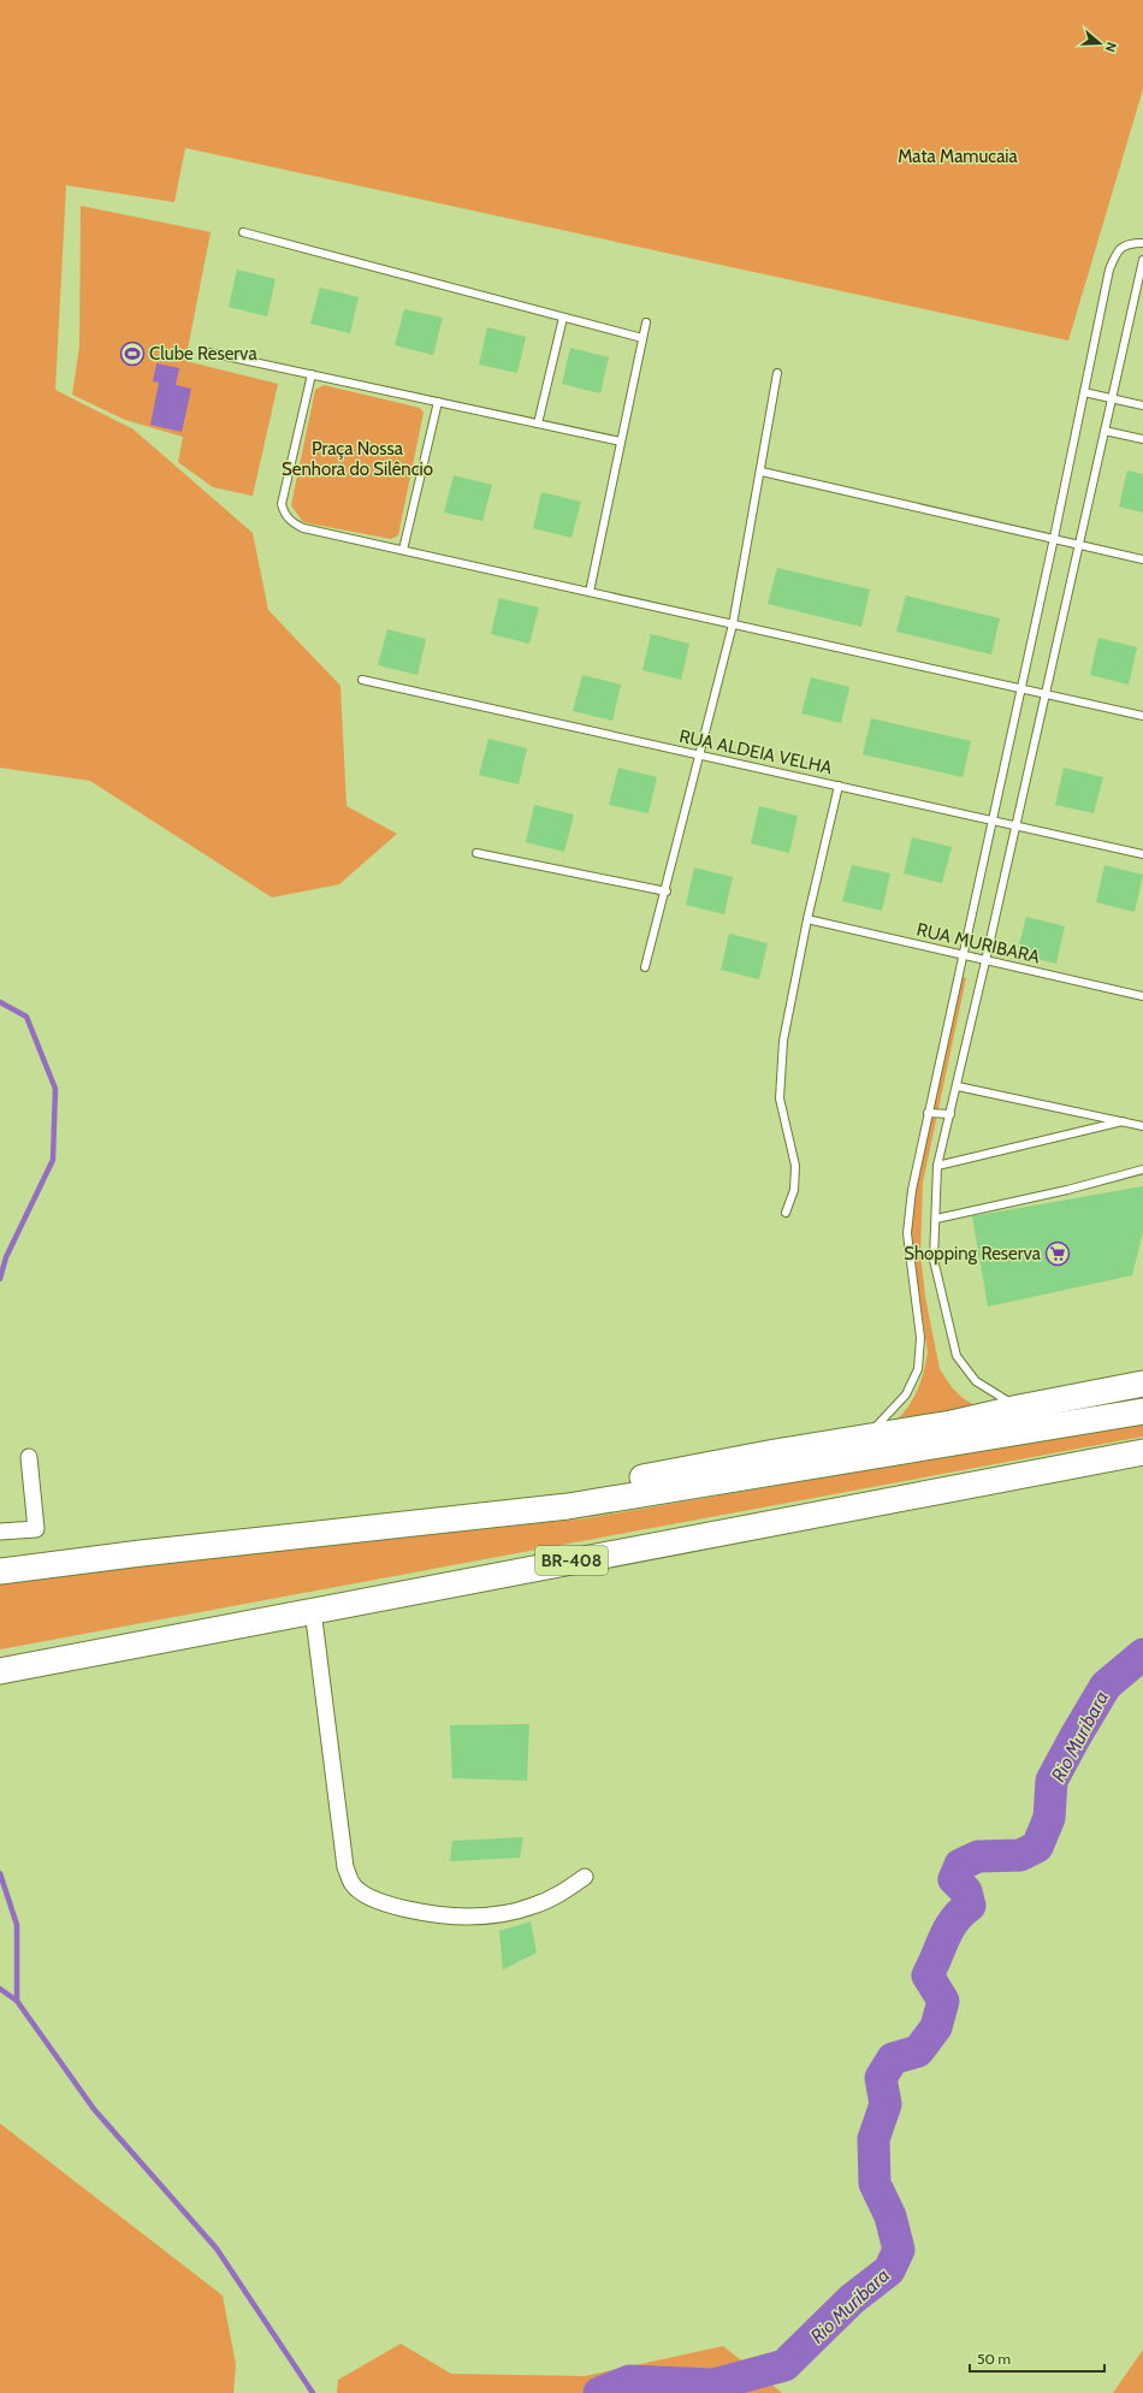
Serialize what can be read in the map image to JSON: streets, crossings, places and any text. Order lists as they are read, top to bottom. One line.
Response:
{"streets":{"highway":["BR-408"],"lane":["RUA ALDEIA VELHA","RUA MURIBARA"]},"water":["Rio Muribara"],"parks":["Mata Mamucaia","Praça Nossa Senhora do Silêncio"],"places":{"sports":["Clube Reserva"],"supermarket":["Shopping Reserva"]},"scale_bar":"50 m","north":"right"}
